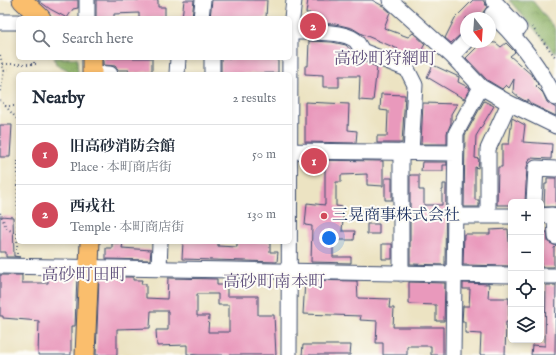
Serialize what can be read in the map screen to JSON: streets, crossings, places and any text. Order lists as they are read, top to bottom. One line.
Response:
{"districts":["高砂町狩網町","高砂町田町","高砂町南本町"],"places":["三晃商事株式会社"],"north":"bottom","page":{"pins":["2","1"],"search":"Search here","heading":["Nearby","2 results"],"list":[{"mark":"1","name":"旧高砂消防会館","note":"Place · 本町商店街","value":"50 m"},{"mark":"2","name":"西戎社","note":"Temple · 本町商店街","value":"130 m"}],"map_buttons":["+","−"]}}
